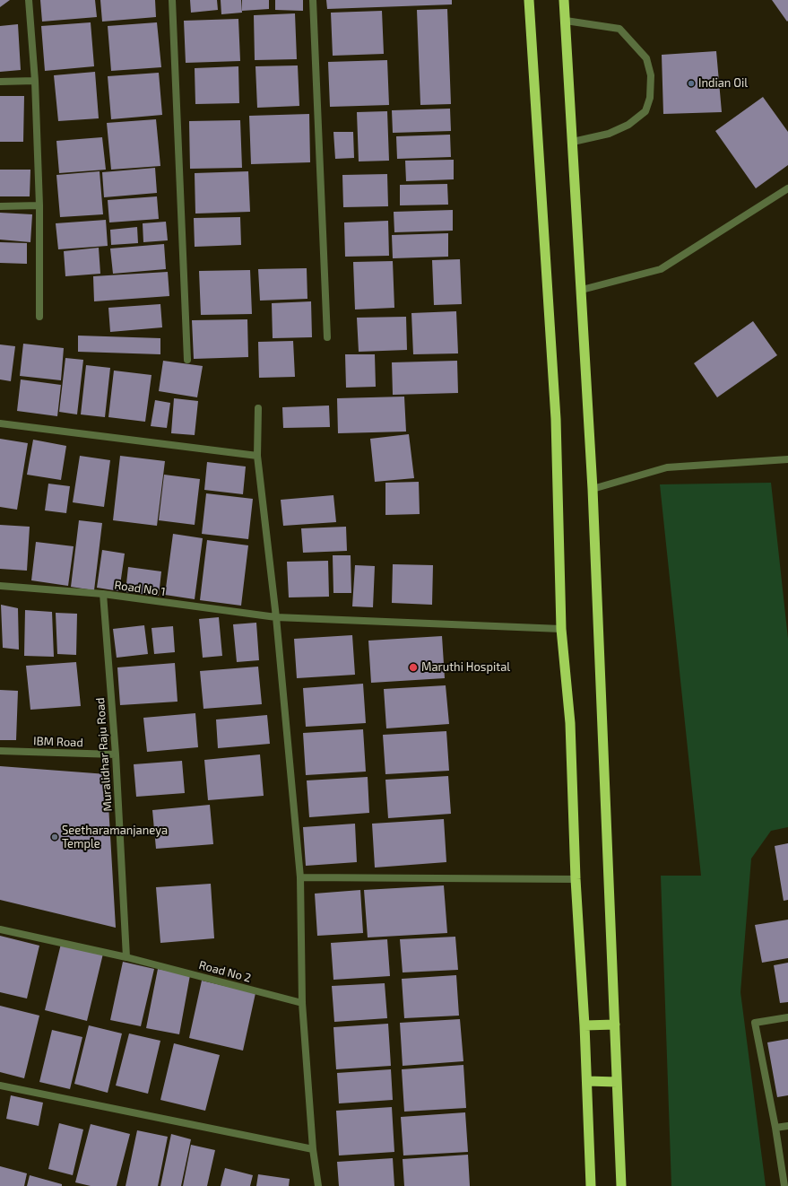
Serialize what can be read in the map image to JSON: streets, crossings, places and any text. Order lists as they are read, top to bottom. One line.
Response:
{"streets":{"street":["Road No 1","IBM Road","Muralidhar Raju Road","Road No 2"]},"crossings":[["Road No 1","Muralidhar Raju Road"],["IBM Road","Muralidhar Raju Road"],["Muralidhar Raju Road","Road No 2"]],"places":["Indian Oil","Maruthi Hospital","Seetharamanjaneya Temple"]}
